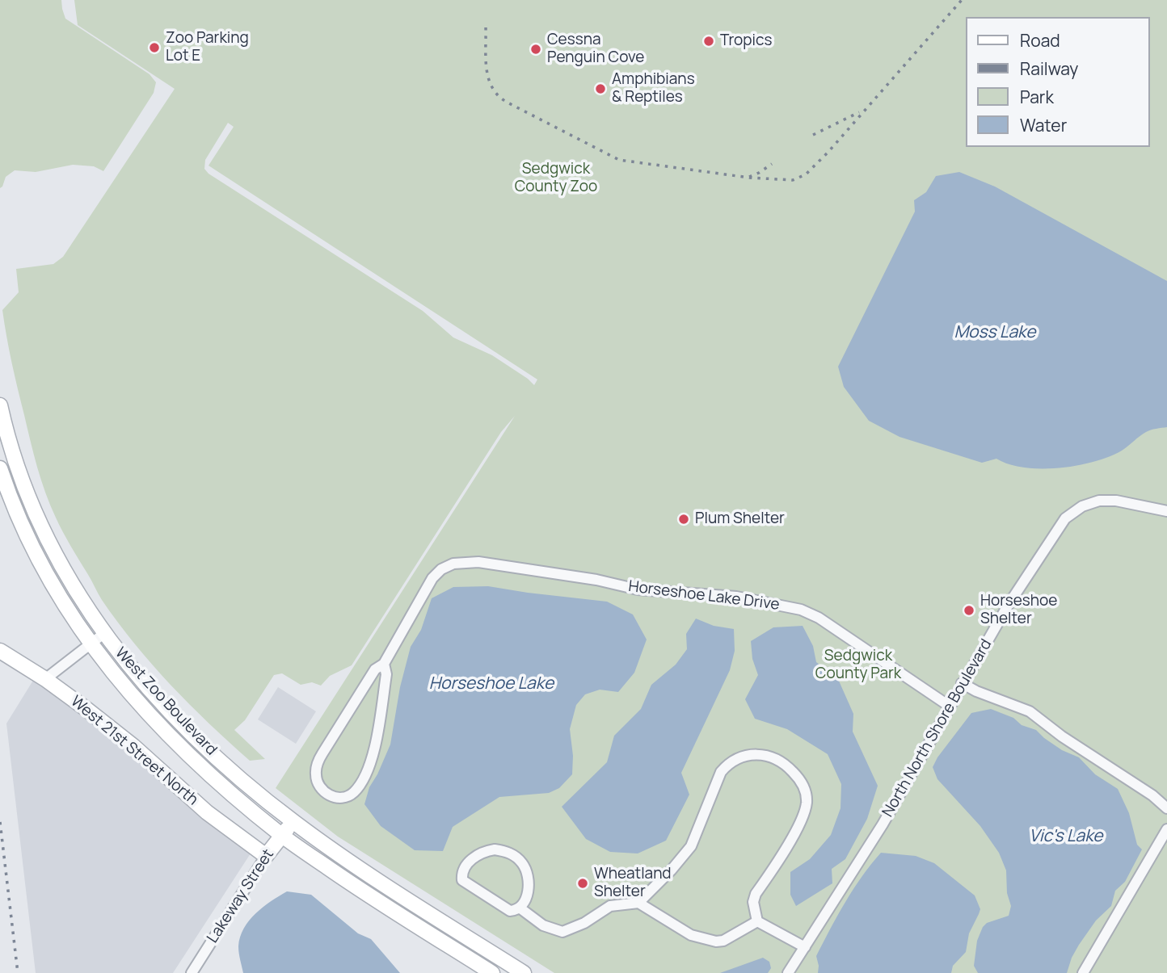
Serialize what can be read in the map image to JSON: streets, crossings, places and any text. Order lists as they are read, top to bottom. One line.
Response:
{"streets":{"main road":["West Zoo Boulevard","West 21st Street North","Lakeway Street"],"street":["Horseshoe Lake Drive","North North Shore Boulevard"]},"crossings":[["Horseshoe Lake Drive","North North Shore Boulevard"],["West Zoo Boulevard","Lakeway Street"],["West 21st Street North","Lakeway Street"]],"water":["Moss Lake","Horseshoe Lake","Vic's Lake"],"parks":["Sedgwick County Zoo","Sedgwick County Park"],"places":["Tropics","Zoo Parking Lot E","Cessna Penguin Cove","Amphibians & Reptiles","Plum Shelter","Horseshoe Shelter","Wheatland Shelter"],"legend":["Road","Railway","Park","Water"]}
